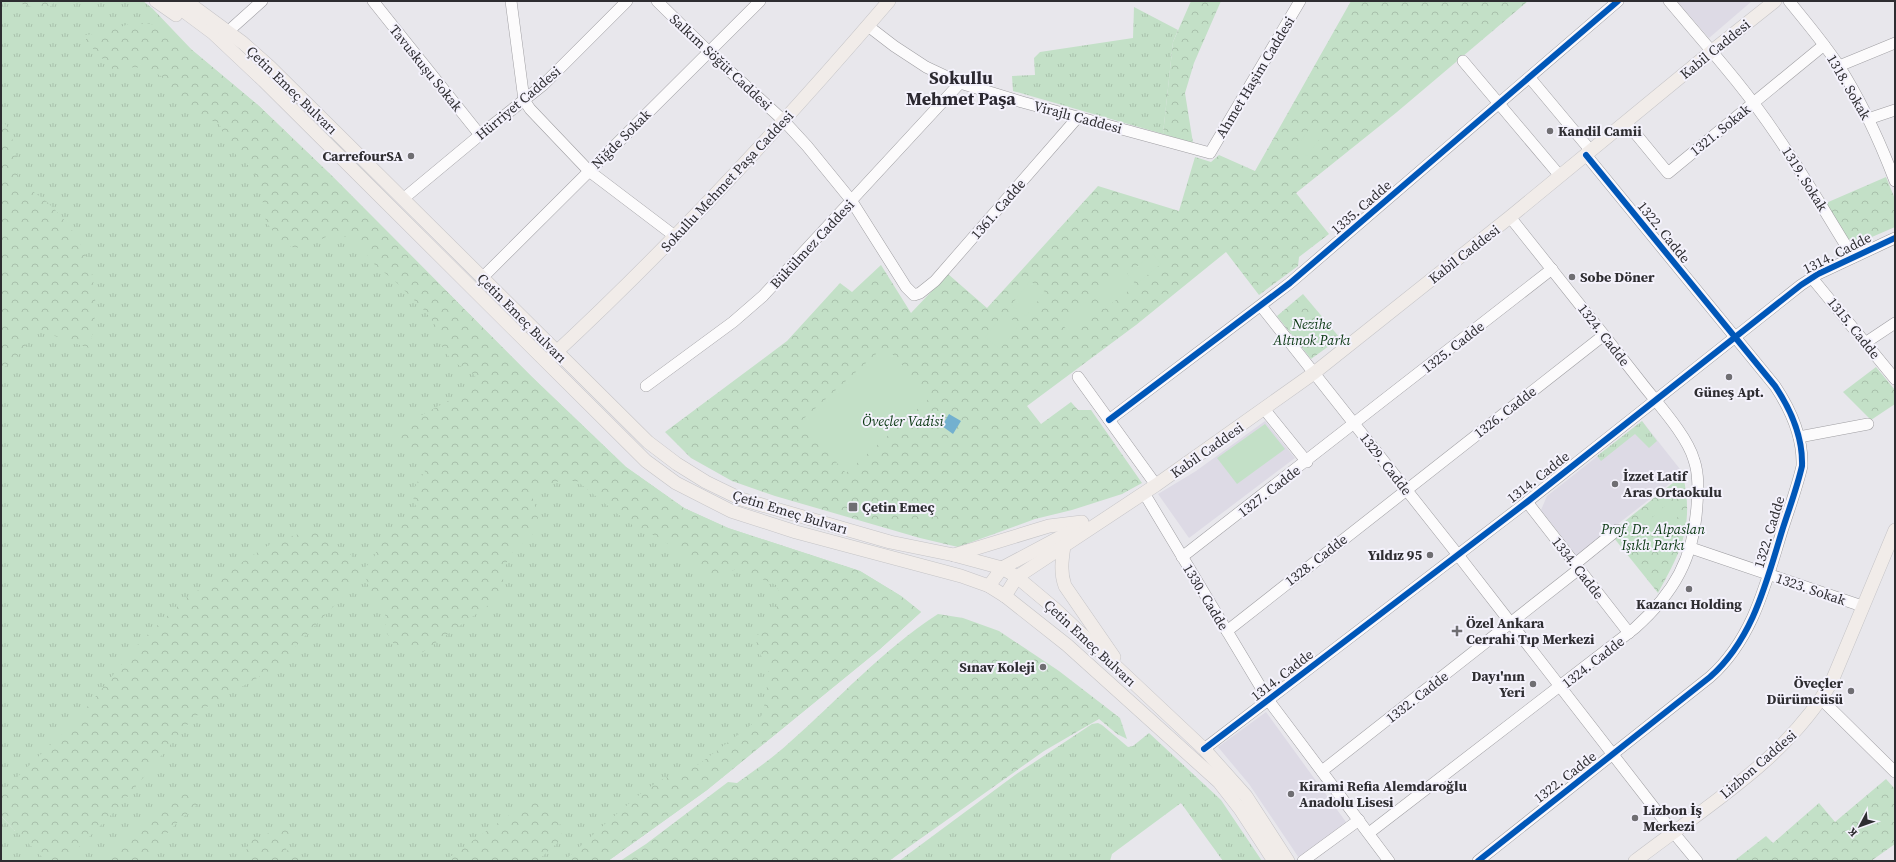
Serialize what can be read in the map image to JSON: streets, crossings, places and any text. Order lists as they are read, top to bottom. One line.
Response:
{"streets":{"main road":["Kabil Caddesi","Çetin Emeç Bulvarı","Sokullu Mehmet Paşa Caddesi","Lizbon Caddesi"],"street":["Salkım Söğüt Caddesi","Tavuskuşu Sokak","Ahmet Haşim Caddesi","1318. Sokak","Hürriyet Caddesi","Virajlı Caddesi","1321. Sokak","Niğde Sokak","1319. Sokak","1335. Cadde","1361. Cadde","1322. Cadde","Bükülmez Caddesi","1314. Cadde","1315. Cadde","1324. Cadde","1325. Cadde","1326. Cadde","1329. Cadde","1327. Cadde","1328. Cadde","1334. Cadde","1323. Sokak","1330. Cadde","1332. Cadde"]},"crossings":[["Kabil Caddesi","Çetin Emeç Bulvarı"],["Kabil Caddesi","1321. Sokak"],["Kabil Caddesi","1319. Sokak"],["Kabil Caddesi","1322. Cadde"],["Kabil Caddesi","1324. Cadde"],["Kabil Caddesi","1329. Cadde"],["Kabil Caddesi","1330. Cadde"],["Salkım Söğüt Caddesi","Niğde Sokak"],["Salkım Söğüt Caddesi","Sokullu Mehmet Paşa Caddesi"],["Salkım Söğüt Caddesi","1361. Cadde"],["Salkım Söğüt Caddesi","Bükülmez Caddesi"],["Tavuskuşu Sokak","Hürriyet Caddesi"],["Ahmet Haşim Caddesi","Virajlı Caddesi"],["1318. Sokak","1321. Sokak"],["Çetin Emeç Bulvarı","Hürriyet Caddesi"],["Çetin Emeç Bulvarı","Niğde Sokak"],["Çetin Emeç Bulvarı","Sokullu Mehmet Paşa Caddesi"],["Çetin Emeç Bulvarı","1314. Cadde"],["Virajlı Caddesi","Sokullu Mehmet Paşa Caddesi"],["Virajlı Caddesi","1361. Cadde"],["Virajlı Caddesi","Bükülmez Caddesi"],["1321. Sokak","1319. Sokak"],["1319. Sokak","1314. Cadde"],["1335. Cadde","1322. Cadde"],["1335. Cadde","1329. Cadde"],["1322. Cadde","1314. Cadde"],["1322. Cadde","1329. Cadde"],["1322. Cadde","1323. Sokak"],["1314. Cadde","1315. Cadde"],["1314. Cadde","1324. Cadde"],["1314. Cadde","1329. Cadde"],["1314. Cadde","1334. Cadde"],["1314. Cadde","1330. Cadde"],["1324. Cadde","1325. Cadde"],["1324. Cadde","1326. Cadde"],["1324. Cadde","1329. Cadde"],["1324. Cadde","1334. Cadde"],["1324. Cadde","1323. Sokak"],["1324. Cadde","1330. Cadde"],["1325. Cadde","1329. Cadde"],["1325. Cadde","1327. Cadde"],["1326. Cadde","1329. Cadde"],["1326. Cadde","1328. Cadde"],["1329. Cadde","1327. Cadde"],["1329. Cadde","1328. Cadde"],["1329. Cadde","1332. Cadde"],["1329. Cadde","Lizbon Caddesi"],["1327. Cadde","1330. Cadde"],["1328. Cadde","1330. Cadde"],["1334. Cadde","1332. Cadde"],["1323. Sokak","Lizbon Caddesi"],["1330. Cadde","1332. Cadde"]],"districts":["Sokullu Mehmet Paşa"],"parks":["Nezihe Altınok Parkı","Öveçler Vadisi","Prof. Dr. Alpaslan Işıklı Parkı"],"places":{"other":["Kandil Camii","CarrefourSA","Sobe Döner","Güneş Apt.","İzzet Latif Aras Ortaokulu","Yıldız 95","Kazancı Holding","Sınav Koleji","Dayı'nın Yeri","Öveçler Dürümcüsü","Kirami Refia Alemdaroğlu Anadolu Lisesi","Lizbon İş Merkezi"],"transit":["Çetin Emeç"],"health":["Özel Ankara Cerrahi Tıp Merkezi"]},"north":"bottom left"}
